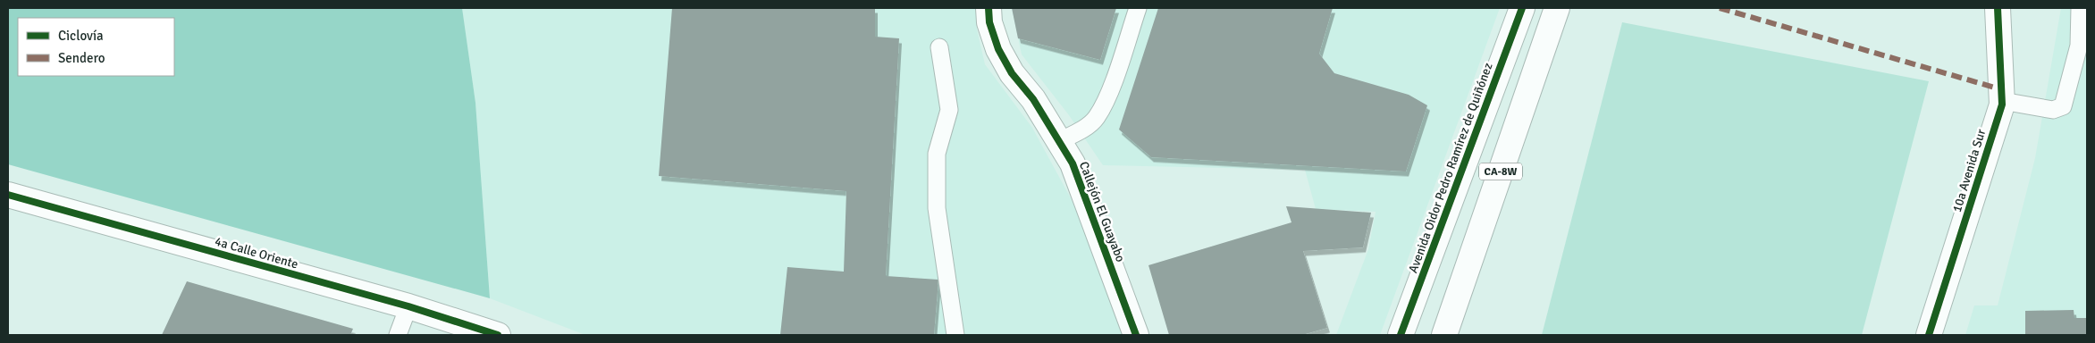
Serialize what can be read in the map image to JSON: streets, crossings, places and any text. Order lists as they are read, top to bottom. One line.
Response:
{"streets":{"street":["Avenida Oidor Pedro Ramírez de Quiñónez","10a Avenida Sur","CA-8W","Callejón El Guayabo","4a Calle Oriente"]},"legend":["Ciclovía","Sendero"]}
